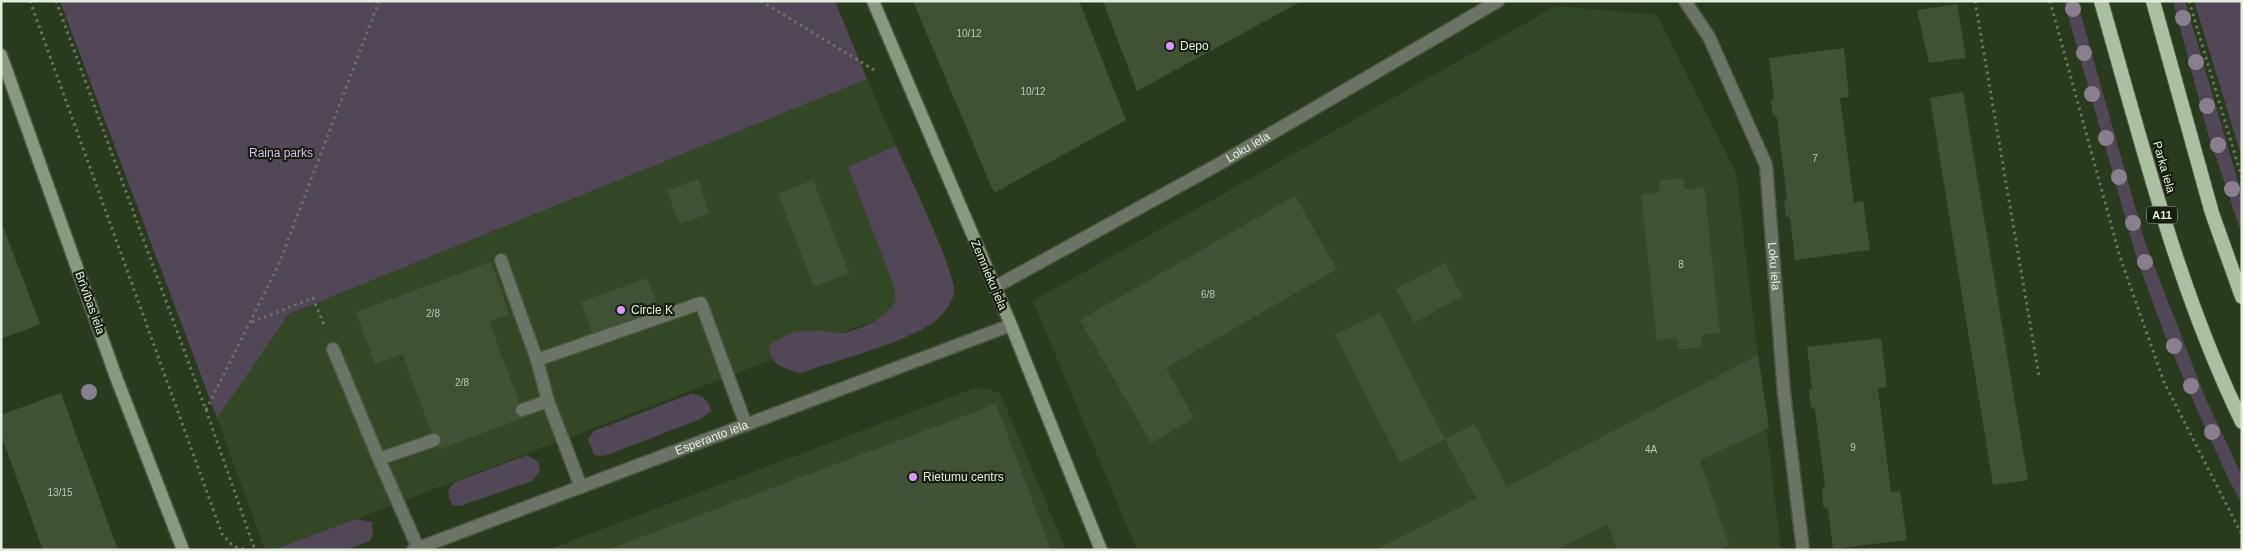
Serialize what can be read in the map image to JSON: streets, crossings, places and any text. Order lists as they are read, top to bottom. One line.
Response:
{"streets":{"highway":["Parka iela","A11"],"main road":["Zemnieku iela","Brīvības iela"],"street":["Loku iela","Esperanto iela"]},"crossings":[["Loku iela","Zemnieku iela"],["Zemnieku iela","Esperanto iela"]],"parks":["Raiņa parks"],"places":["Depo","Circle K","Rietumu centrs"],"house_numbers":["10/12","10/12","7","8","6/8","2/8","2/8","9","4A","13/15"]}
